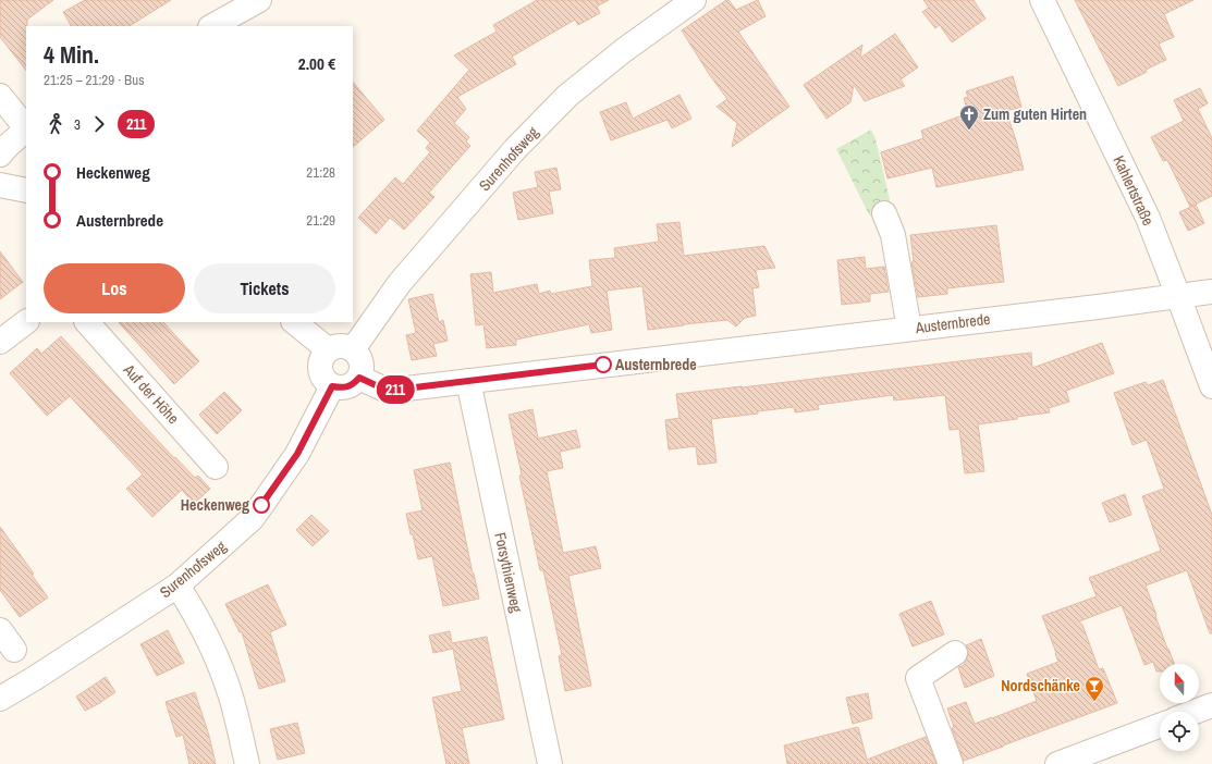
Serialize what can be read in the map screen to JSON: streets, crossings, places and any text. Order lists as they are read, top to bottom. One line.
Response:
{"streets":{"street":["Surenhofsweg","Kahlertstraße","Austernbrede","Auf der Höhe","Forsythienweg"]},"crossings":[["Surenhofsweg","Austernbrede"],["Kahlertstraße","Austernbrede"],["Austernbrede","Forsythienweg"]],"places":{"church":["Zum guten Hirten"],"other":["Austernbrede","Heckenweg"],"bar":["Nordschänke"]},"lines":["bus line 211"],"north":"top","page":{"on_map":"211","heading":["4 Min.","21:25 – 21:29 · Bus","2.00 €"],"legs":["3","211"],"list":[{"name":"Heckenweg","value":"21:28"},{"name":"Austernbrede","value":"21:29"}],"buttons":["Los","Tickets"]}}
